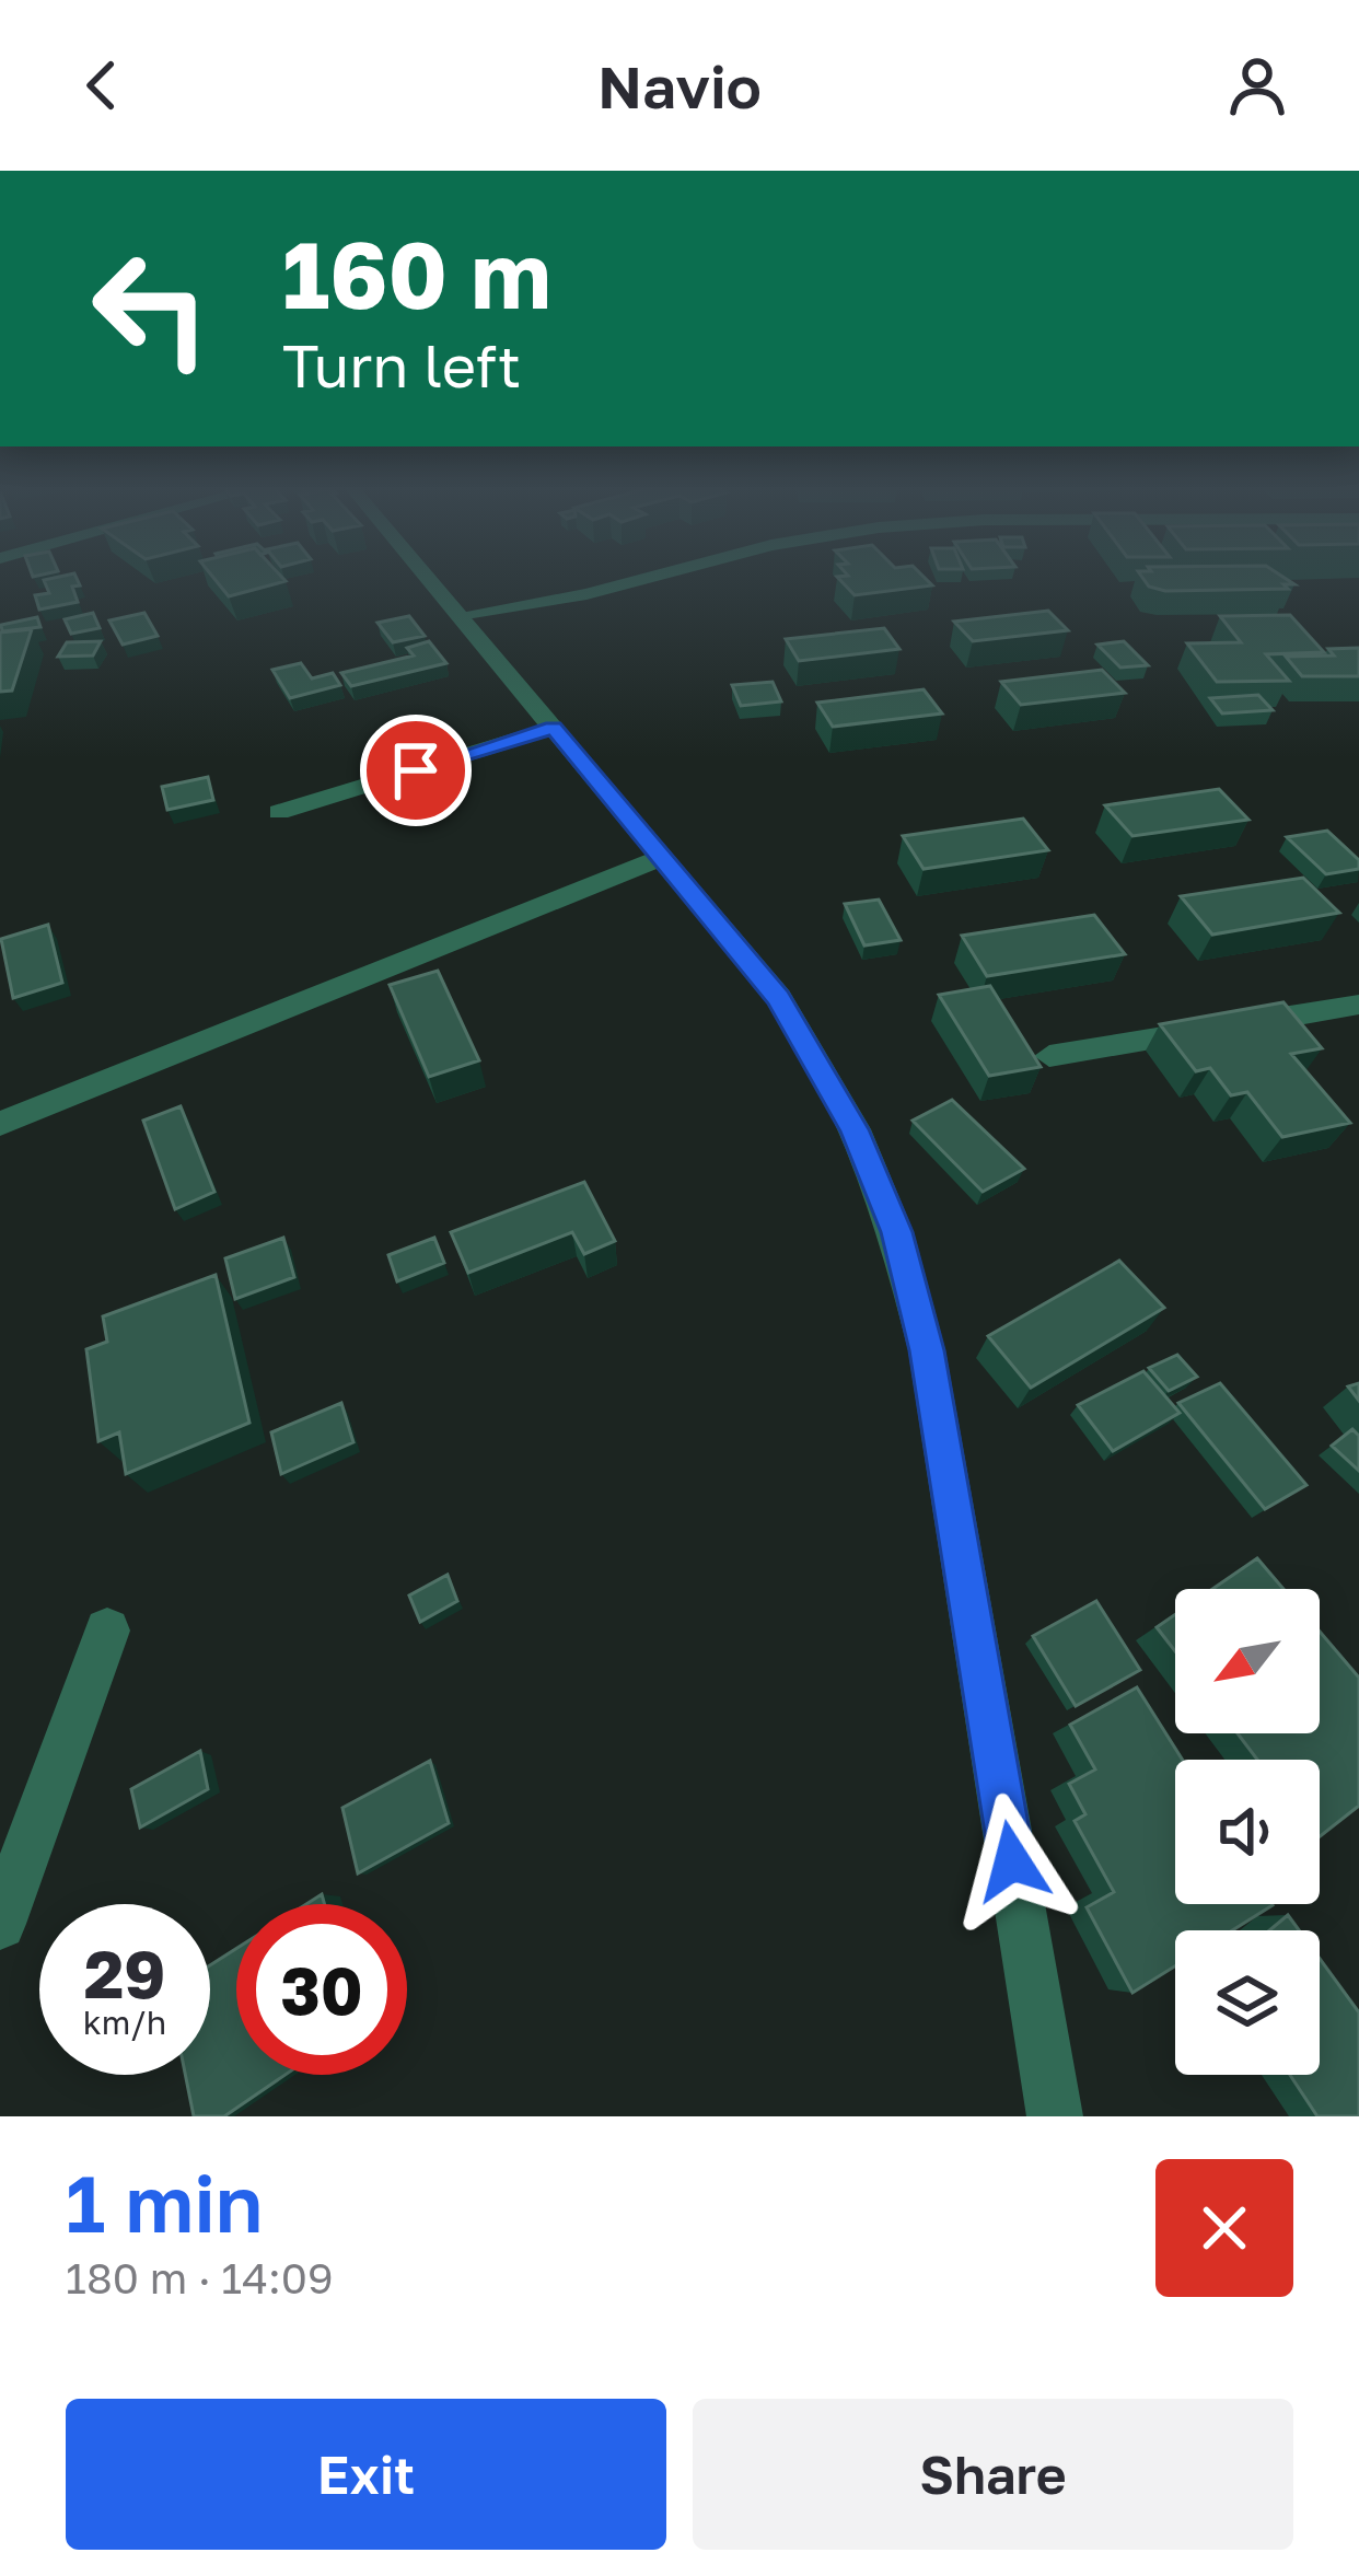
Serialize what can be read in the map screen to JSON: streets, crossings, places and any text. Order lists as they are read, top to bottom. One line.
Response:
{"north":"bottom left","page":{"header":"Navio","turn":["160 m","Turn left"],"speed":"29 km/h","limit":"30","heading":["1 min","180 m · 14:09"],"buttons":["Exit","Share"]}}
